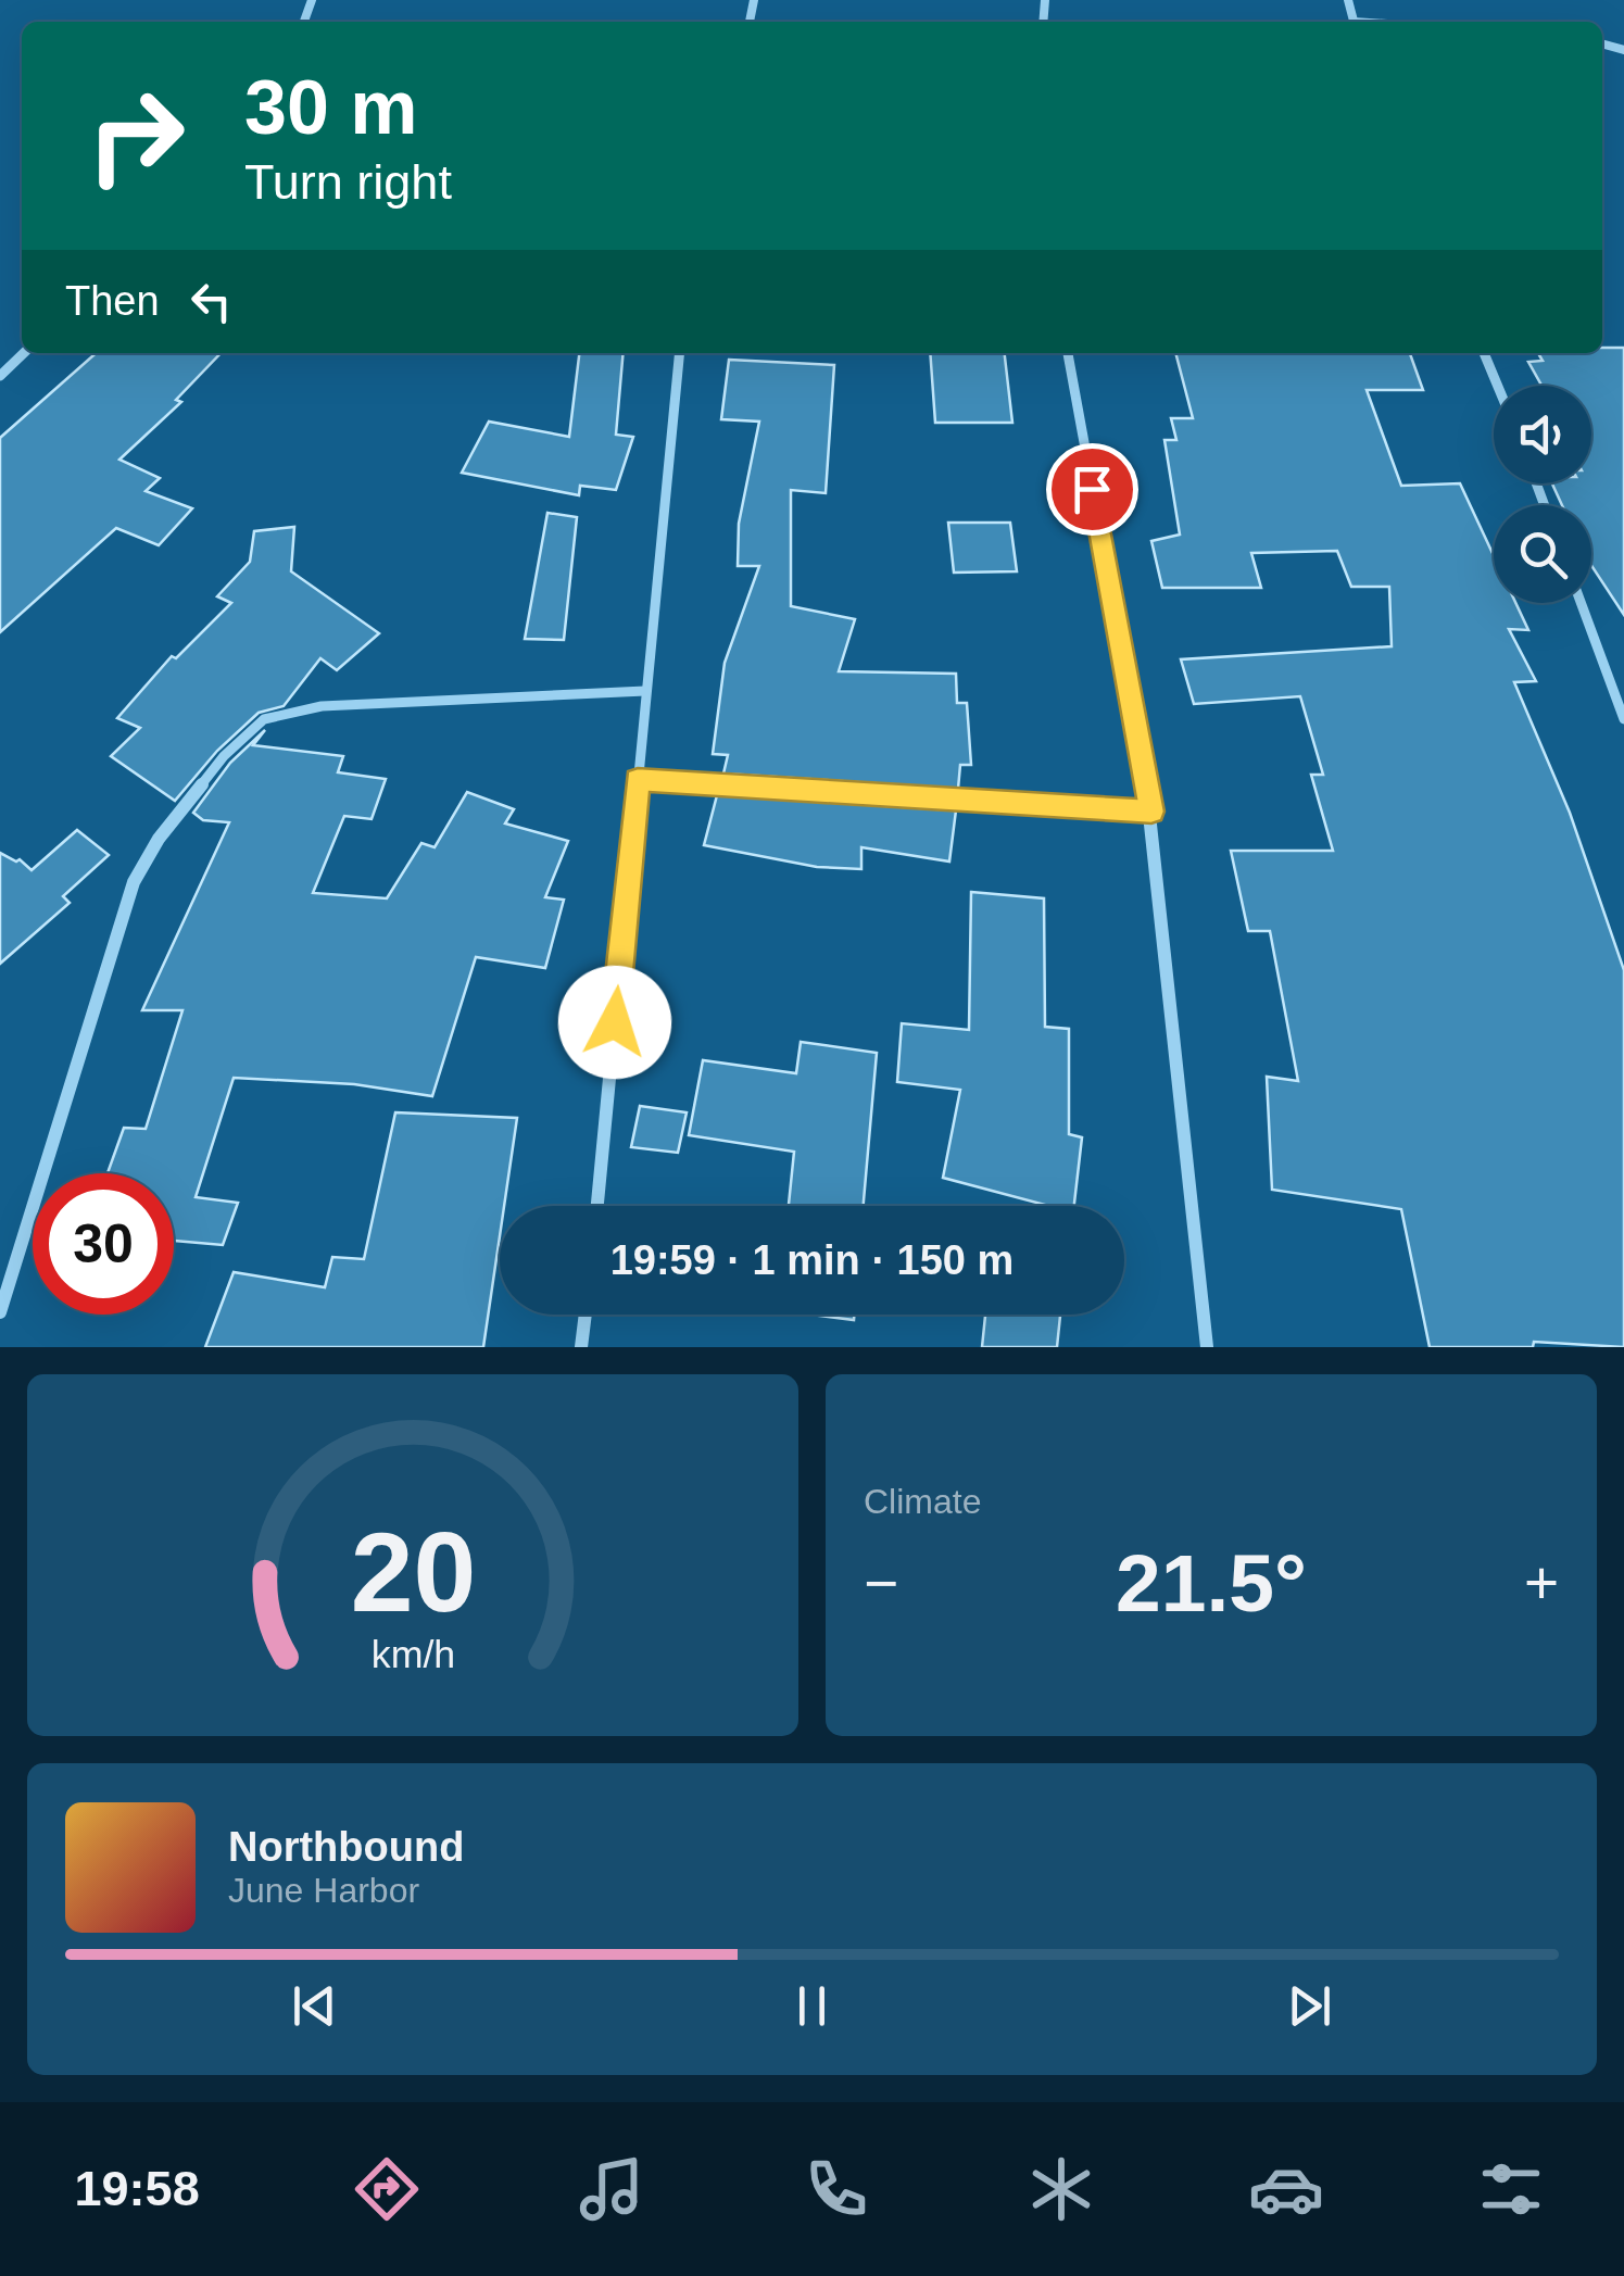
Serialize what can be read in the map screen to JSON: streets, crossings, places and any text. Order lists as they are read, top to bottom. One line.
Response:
{"page":{"turn":["30 m","Turn right"],"then":"Then","limit":"30","trip":"19:59 · 1 min · 150 m","tile":"Climate","heat":["−","21.5°","+"],"song":["Northbound","June Harbor"],"tabs":"19:58","gauge":["20","km/h"]}}
